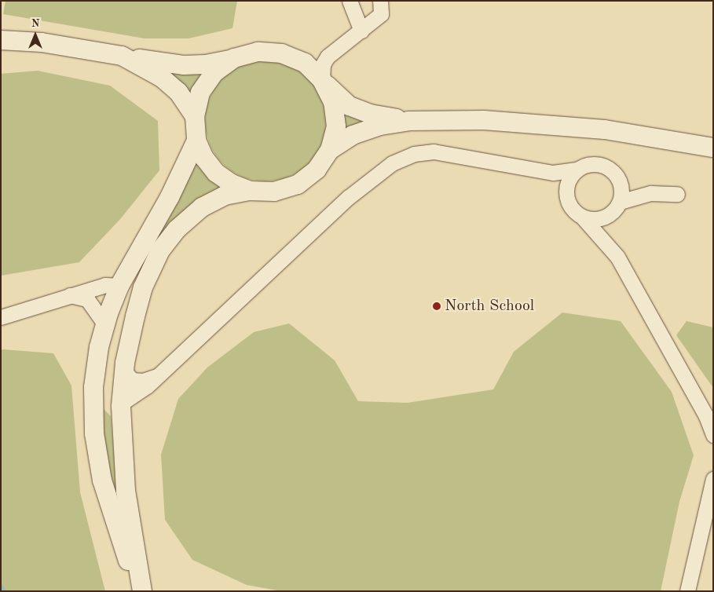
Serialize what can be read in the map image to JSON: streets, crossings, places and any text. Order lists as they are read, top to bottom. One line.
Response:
{"places":["North School"],"north":"top"}
